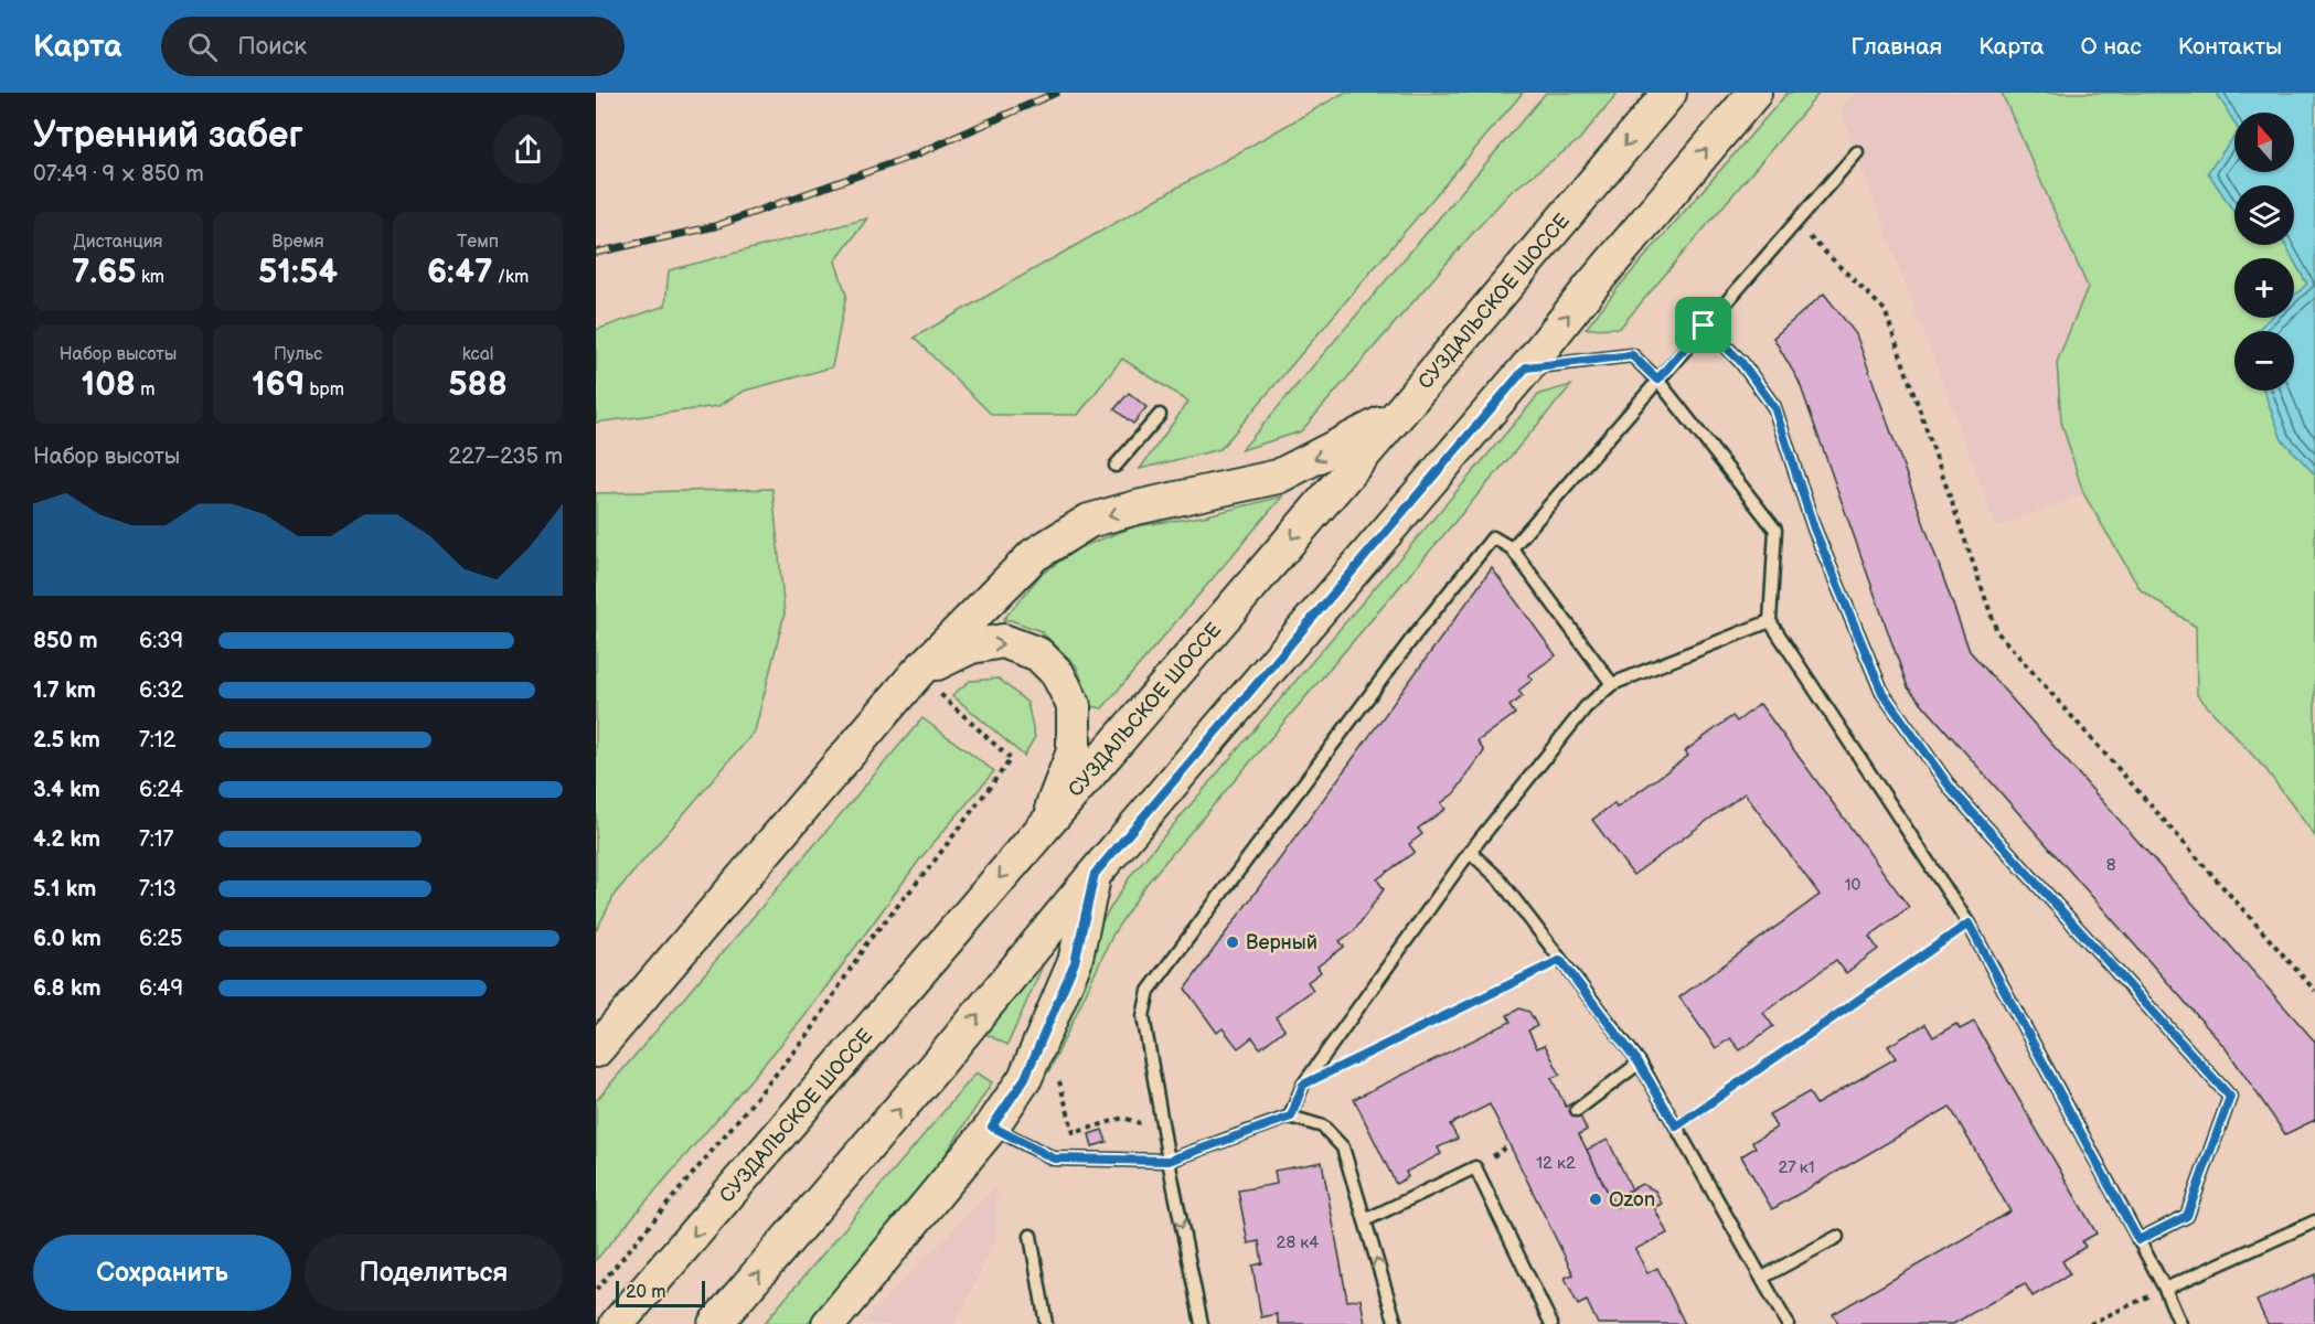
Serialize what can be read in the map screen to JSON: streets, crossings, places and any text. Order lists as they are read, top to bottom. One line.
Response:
{"streets":{"main road":["СУЗДАЛЬСКОЕ ШОССЕ"]},"places":["Верный","Ozon"],"house_numbers":["8","10","12 к2","27 к1","28 к4"],"scale_bar":"20 m","north":"top","page":{"header":"Карта","search":"Поиск","nav":["Главная","Карта","О нас","Контакты"],"heading":["Утренний забег","07:49 · 9 × 850 m"],"map_buttons":["+","−"],"stats":[["Дистанция","7.65 km"],["Время","51:54"],["Темп","6:47 /km"],["Набор высоты","108 m"],["Пульс","169 bpm"],["kcal","588"]],"chart":["Набор высоты","227–235 m"],"list":[{"name":"850 m","note":"6:39"},{"name":"1.7 km","note":"6:32"},{"name":"2.5 km","note":"7:12"},{"name":"3.4 km","note":"6:24"},{"name":"4.2 km","note":"7:17"},{"name":"5.1 km","note":"7:13"},{"name":"6.0 km","note":"6:25"},{"name":"6.8 km","note":"6:49"}],"buttons":["Сохранить","Поделиться"],"scale":"20 m"}}
